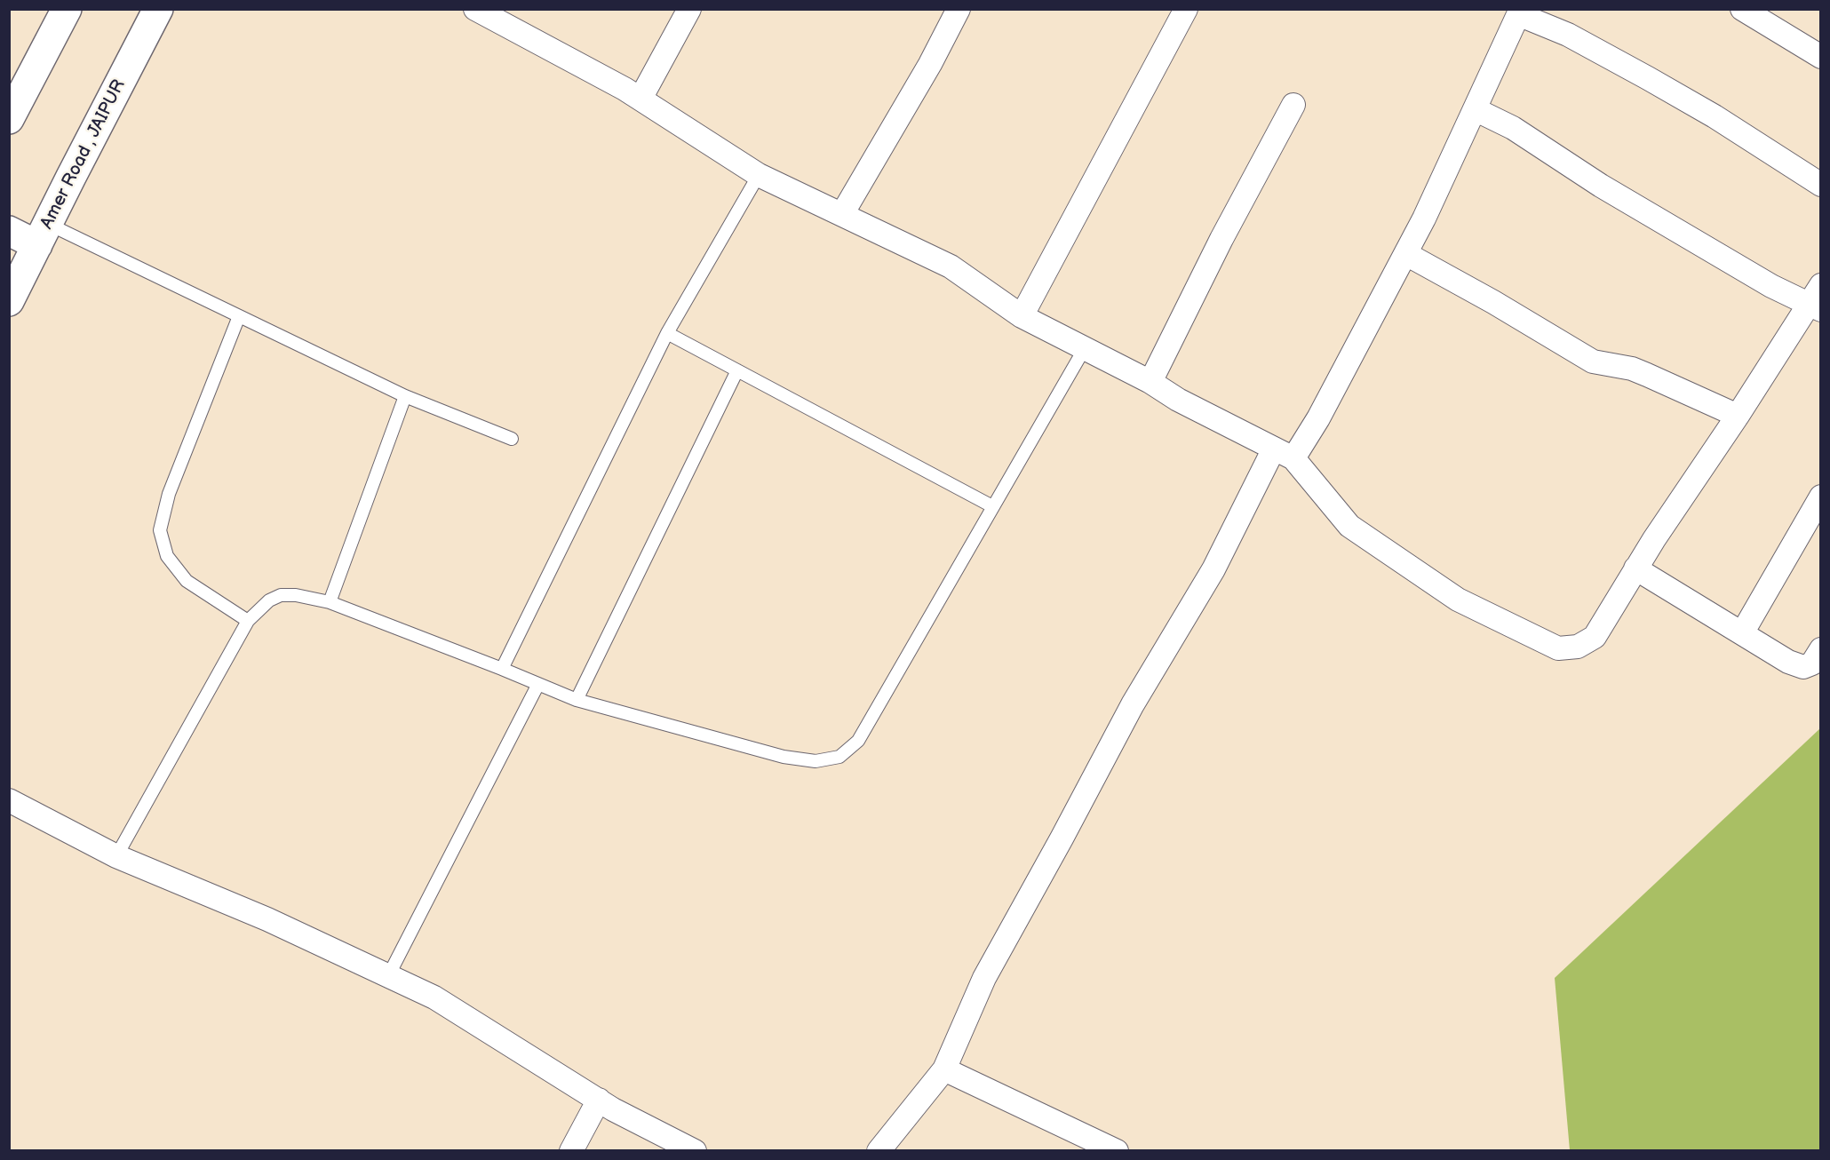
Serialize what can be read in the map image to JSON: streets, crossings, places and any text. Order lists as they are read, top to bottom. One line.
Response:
{"streets":{"main road":["Amer Road , JAIPUR"]}}
